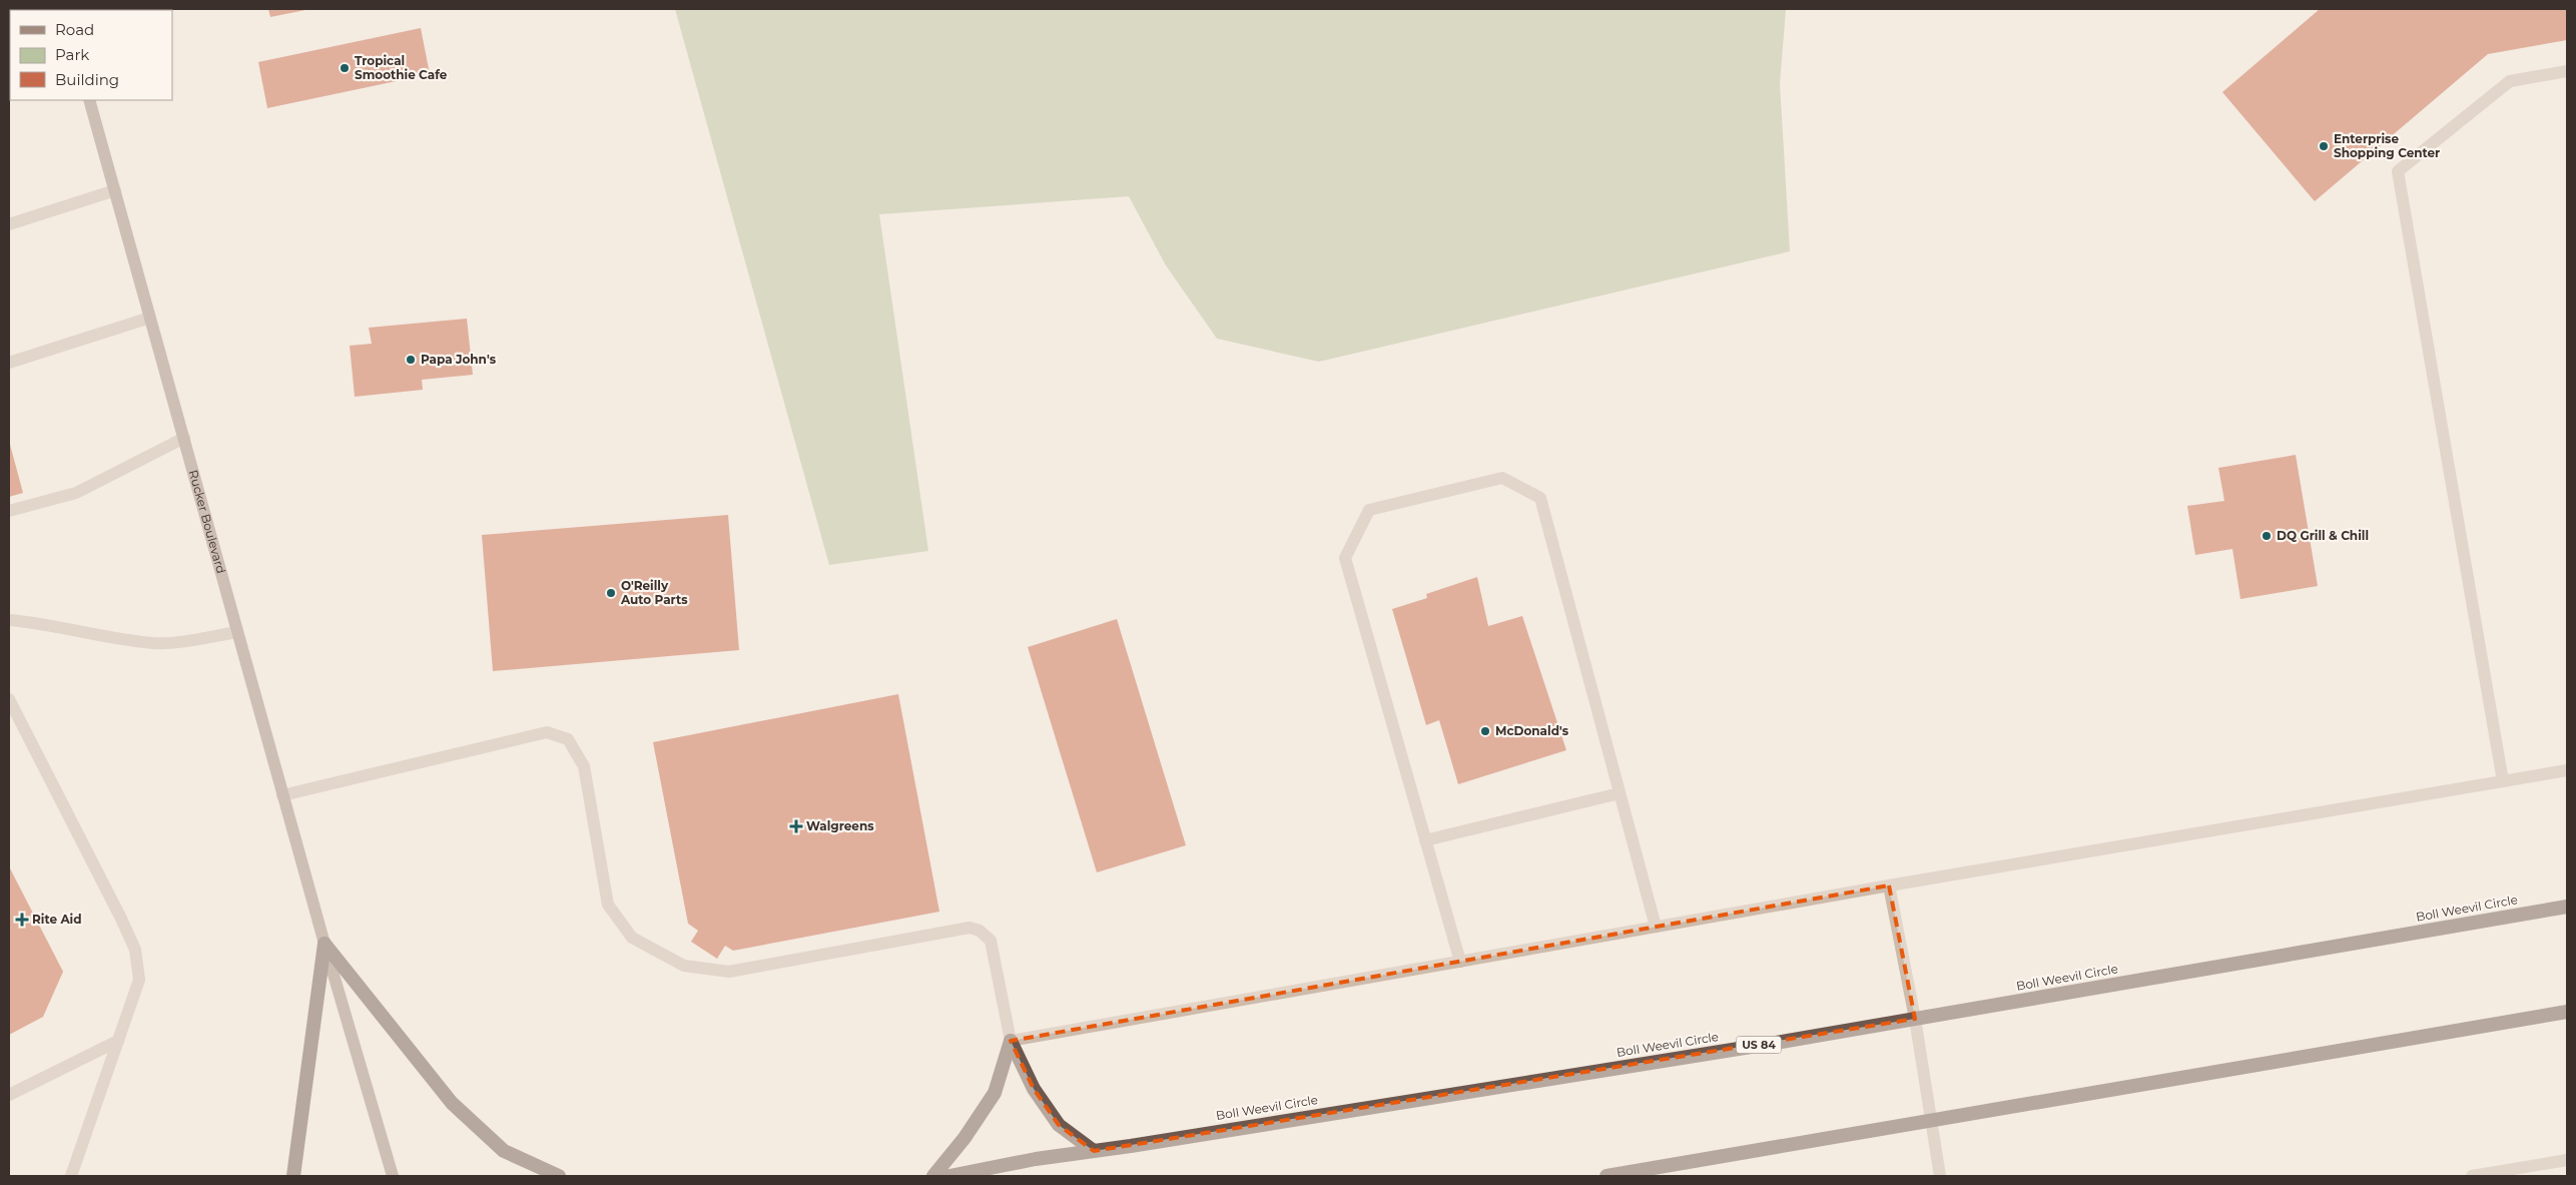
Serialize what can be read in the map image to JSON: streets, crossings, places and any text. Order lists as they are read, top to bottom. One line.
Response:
{"streets":{"highway":["Boll Weevil Circle","US 84"],"main road":["Rucker Boulevard"]},"places":{"other":["Tropical Smoothie Cafe","Enterprise Shopping Center","Papa John's","DQ Grill & Chill","O'Reilly Auto Parts","McDonald's"],"health":["Walgreens","Rite Aid"]},"legend":["Road","Park","Building"]}
